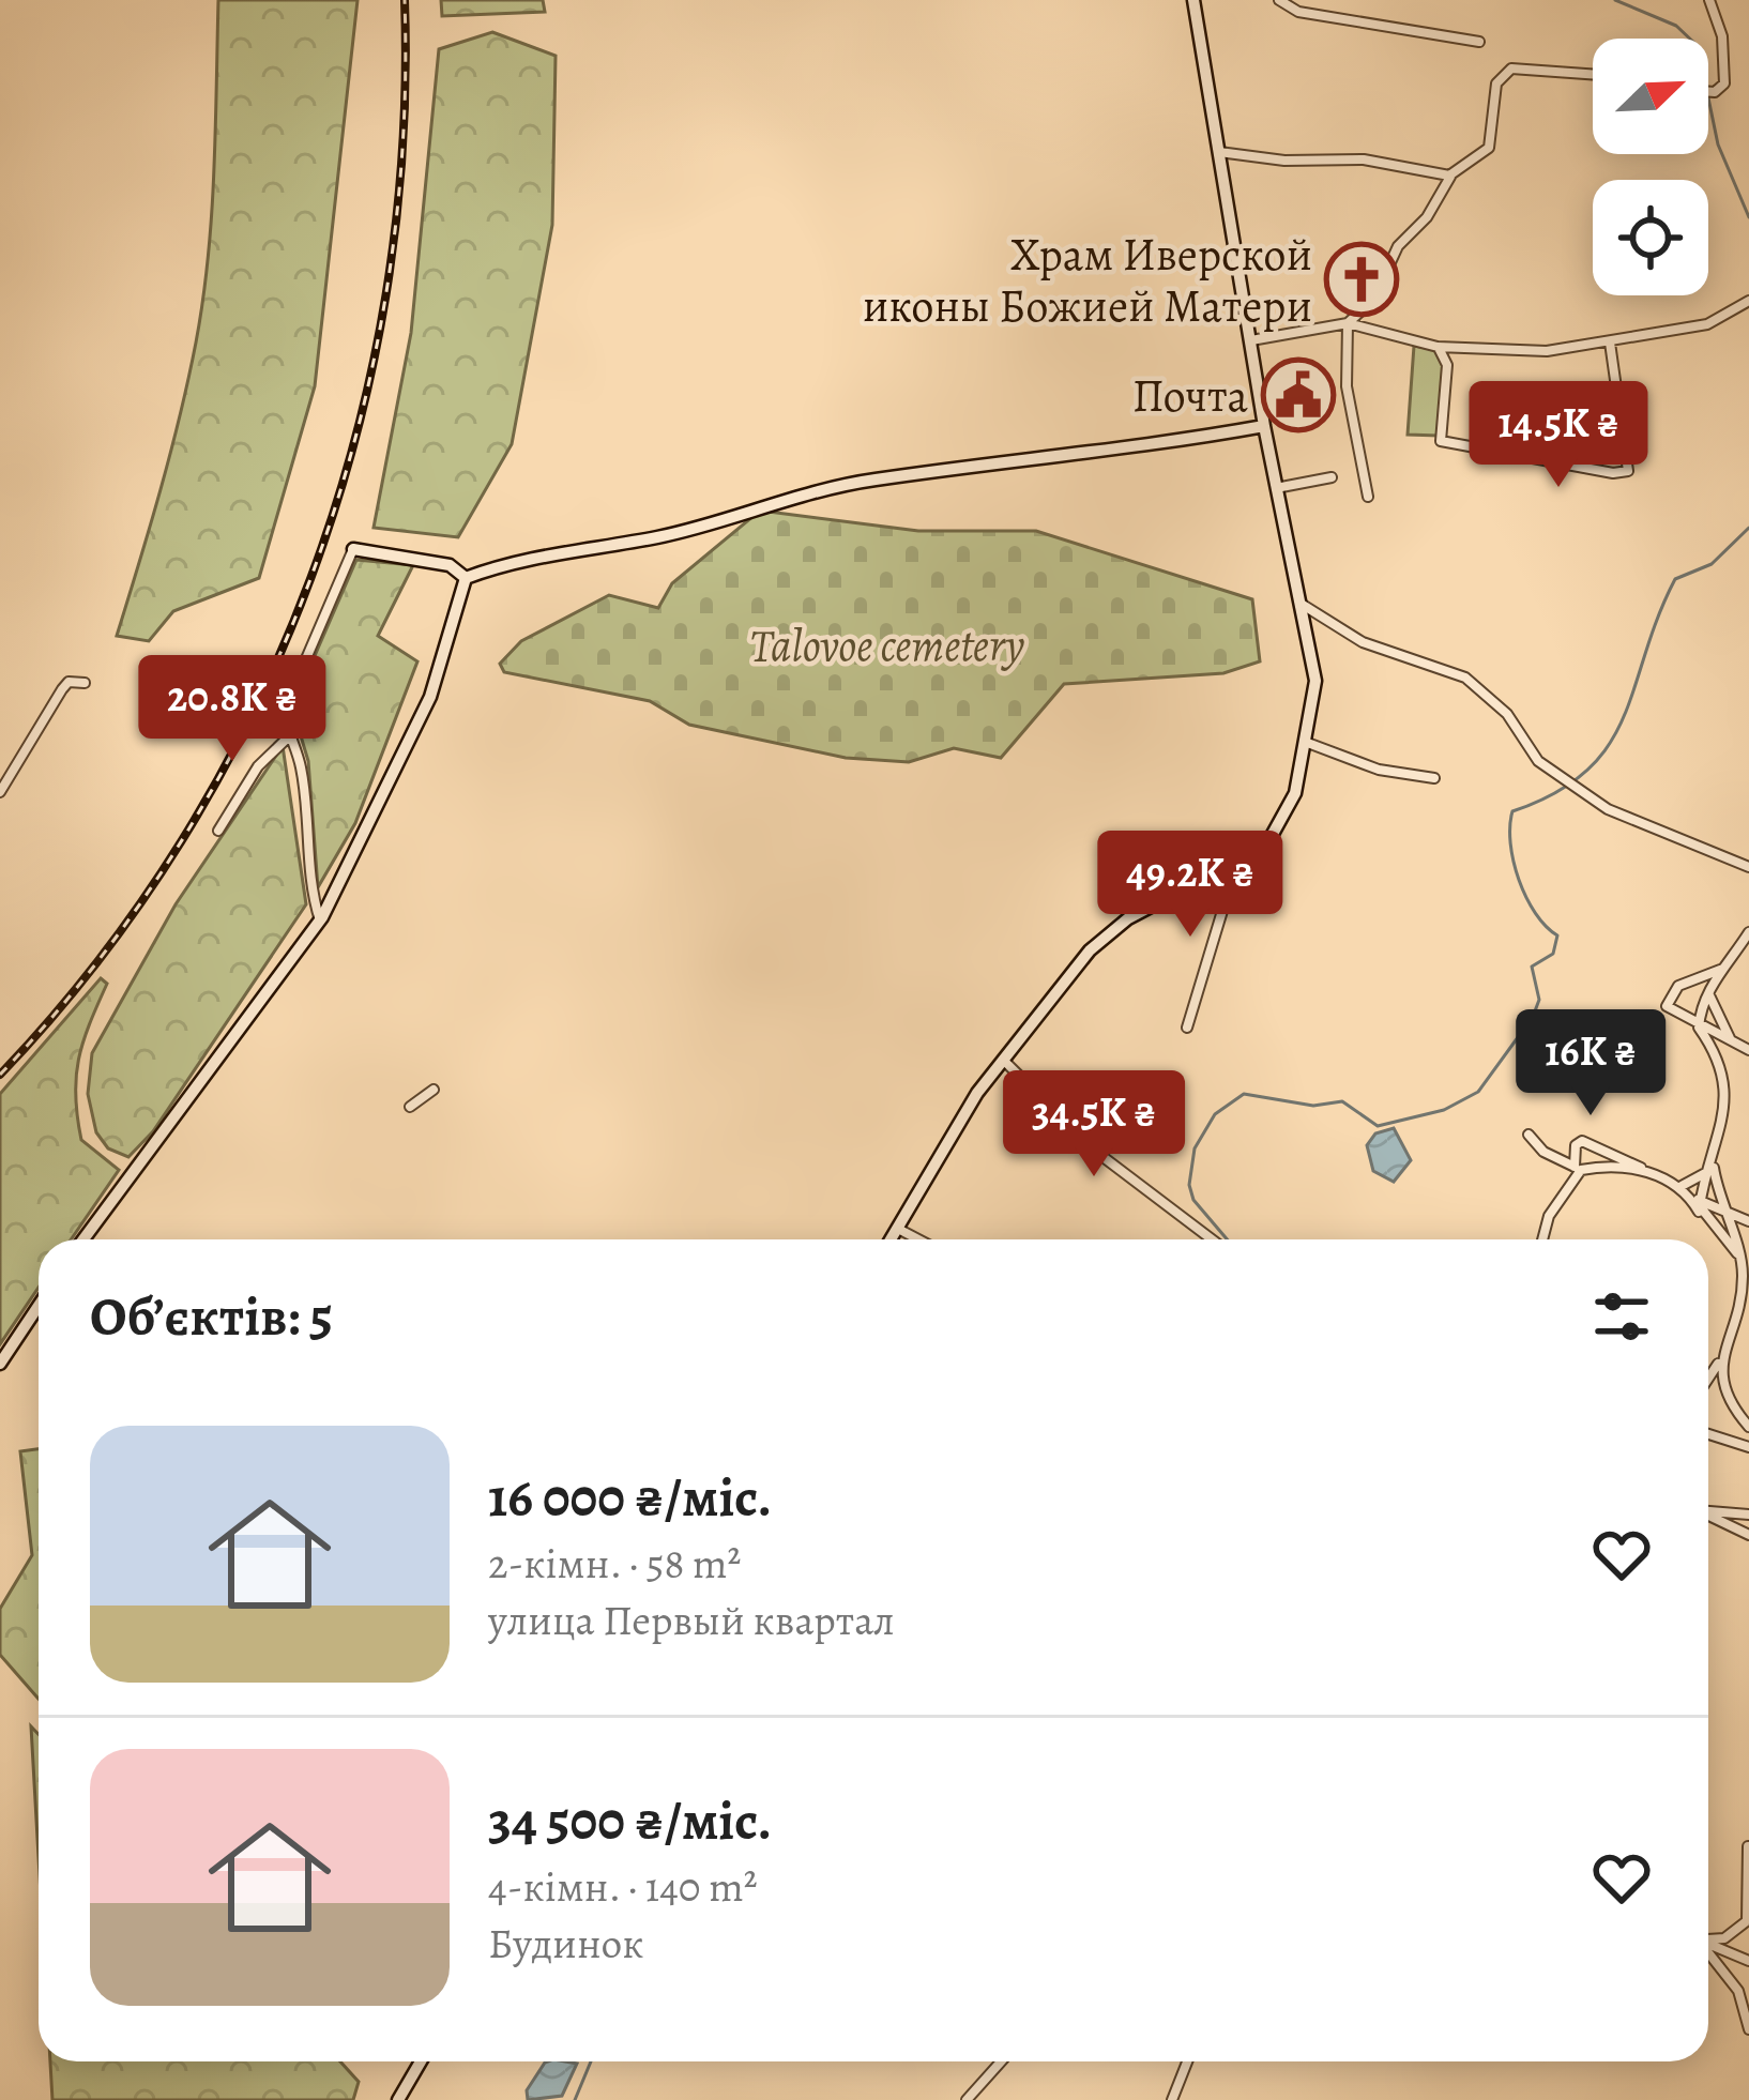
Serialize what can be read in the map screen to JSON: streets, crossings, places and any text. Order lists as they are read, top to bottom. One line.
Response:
{"parks":["Talovoe cemetery"],"places":{"church":["Храм Иверской иконы Божией Матери"],"public building":["Почта"]},"north":"top right","page":{"price":["14.5K ₴","20.8K ₴","49.2K ₴","16K ₴","34.5K ₴"],"heading":"Об’єктів: 5","list":[{"name":"16 000 ₴/міс.","note":"2-кімн. · 58 m² · улица Первый квартал"},{"name":"34 500 ₴/міс.","note":"4-кімн. · 140 m² · Будинок"}]}}
